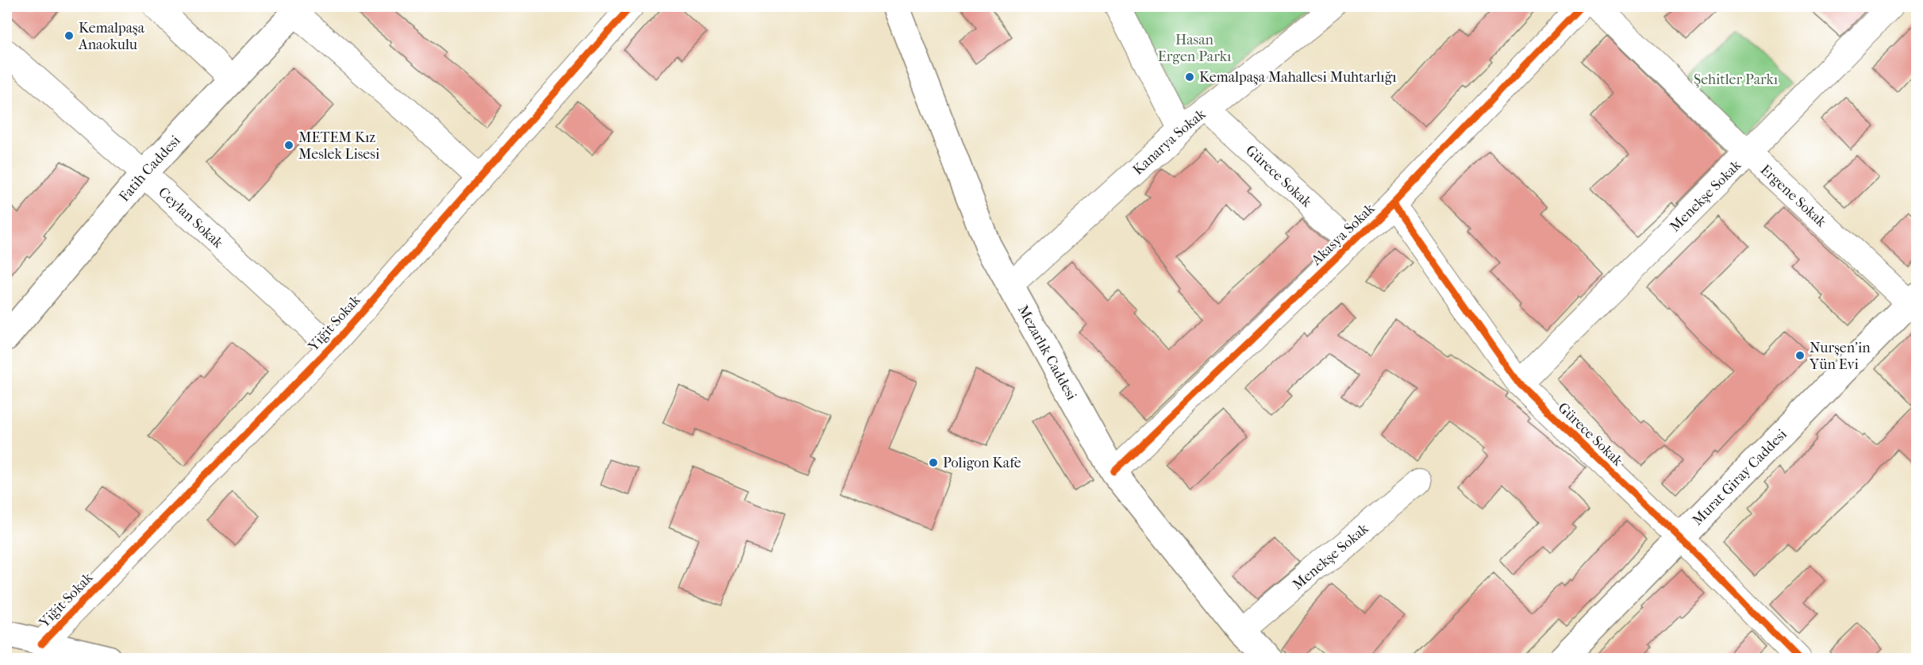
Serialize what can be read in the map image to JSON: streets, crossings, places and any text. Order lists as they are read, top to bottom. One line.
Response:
{"streets":{"main road":["Fatih Caddesi","Mezarlık Caddesi","Murat Giray Caddesi"],"street":["Kanarya Sokak","Gürece Sokak","Menekşe Sokak","Ergene Sokak","Ceylan Sokak","Akasya Sokak","Yiğit Sokak"]},"crossings":[["Kanarya Sokak","Gürece Sokak"],["Kanarya Sokak","Mezarlık Caddesi"],["Fatih Caddesi","Ceylan Sokak"],["Gürece Sokak","Menekşe Sokak"],["Gürece Sokak","Akasya Sokak"],["Gürece Sokak","Murat Giray Caddesi"],["Menekşe Sokak","Ergene Sokak"],["Menekşe Sokak","Mezarlık Caddesi"],["Ergene Sokak","Murat Giray Caddesi"],["Ceylan Sokak","Yiğit Sokak"],["Akasya Sokak","Mezarlık Caddesi"]],"parks":["Hasan Ergen Parkı","Şehitler Parkı"],"places":["Kemalpaşa Anaokulu","Kemalpaşa Mahallesi Muhtarlığı","METEM Kız Meslek Lisesi","Nurşen'in Yün Evi","Poligon Kafe"]}
